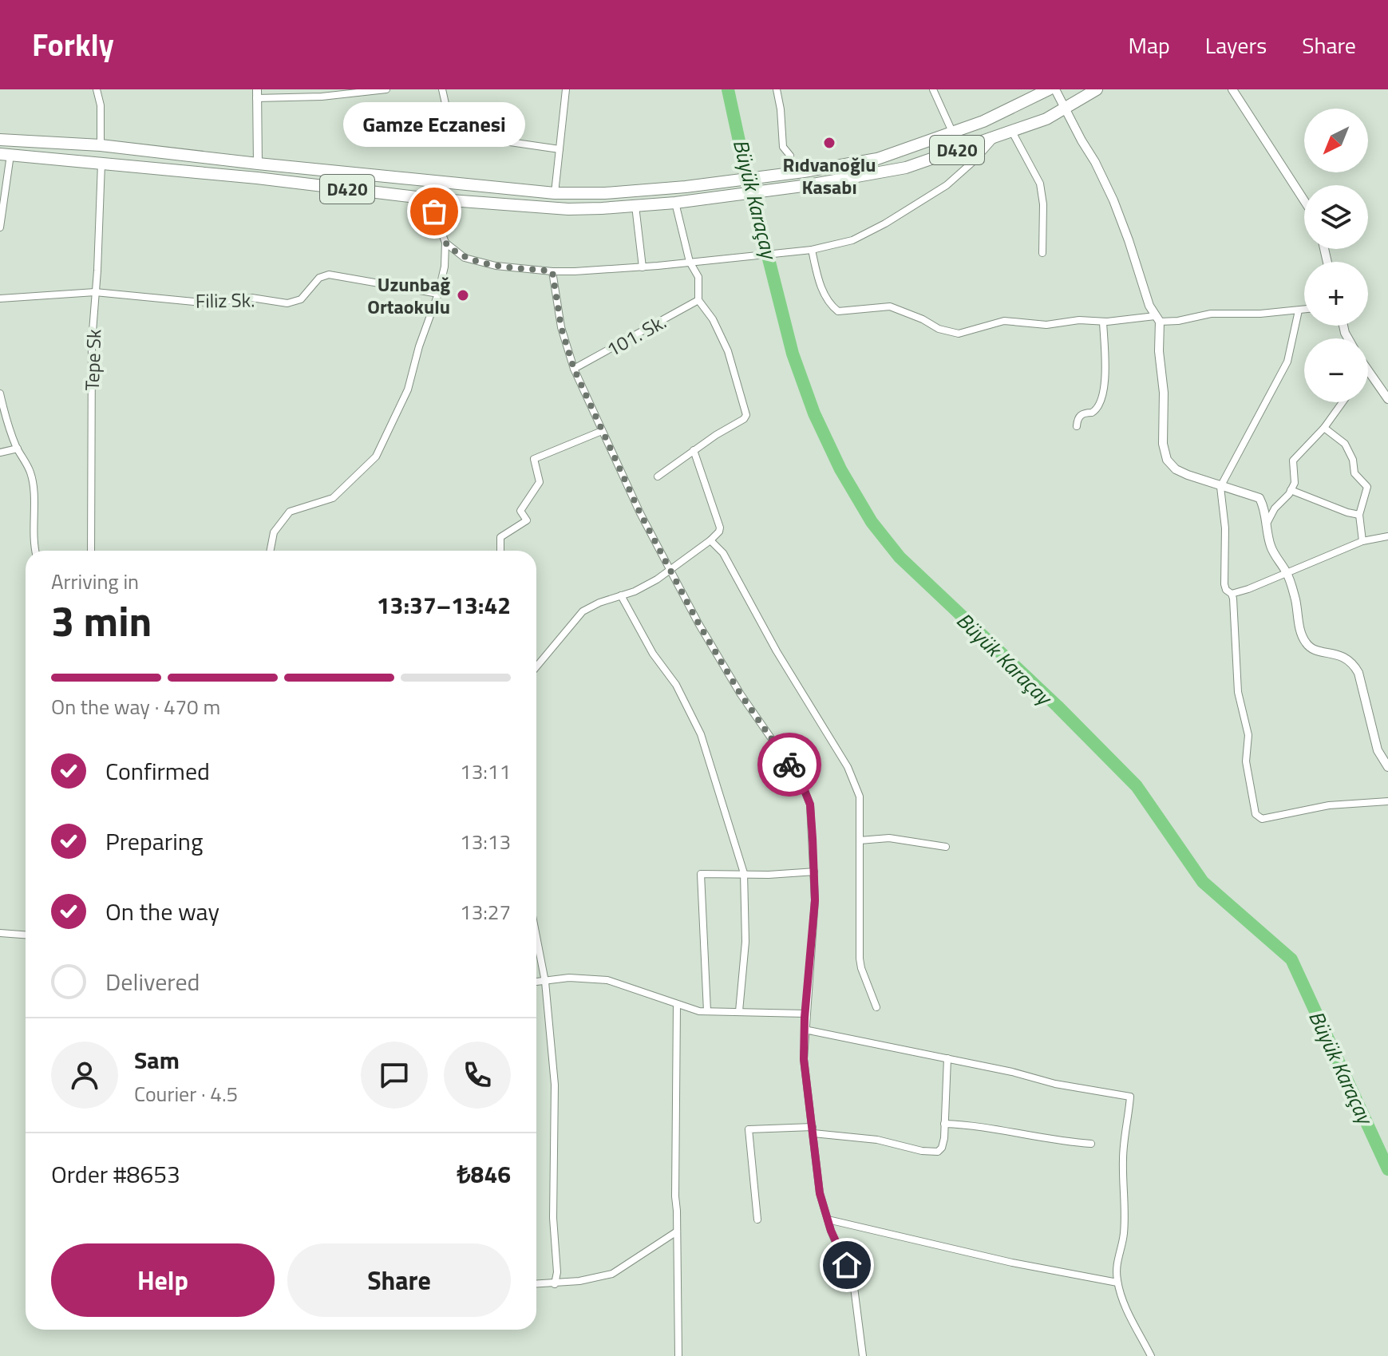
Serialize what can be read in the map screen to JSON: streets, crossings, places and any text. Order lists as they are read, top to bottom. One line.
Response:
{"streets":{"highway":["D420"],"street":["Filiz Sk.","101. Sk.","Tepe Sk"]},"crossings":[["D420","Tepe Sk"],["Filiz Sk.","Tepe Sk"]],"water":["Büyük Karaçay"],"places":["Rıdvanoğlu Kasabı","Gamze Eczanesi","Uzunbağ Ortaokulu"],"north":"bottom left","page":{"header":"Forkly","nav":["Map","Layers","Share"],"bubble":"Gamze Eczanesi","map_buttons":["+","−"],"heading":["3 min","Arriving in","13:37–13:42"],"panel":["Sam","Courier · 4.5","Order #8653","₺846"],"bar":"On the way · 470 m","list":[["Confirmed","13:11"],["Preparing","13:13"],["On the way","13:27"],"Delivered"],"buttons":["Help","Share"]}}
